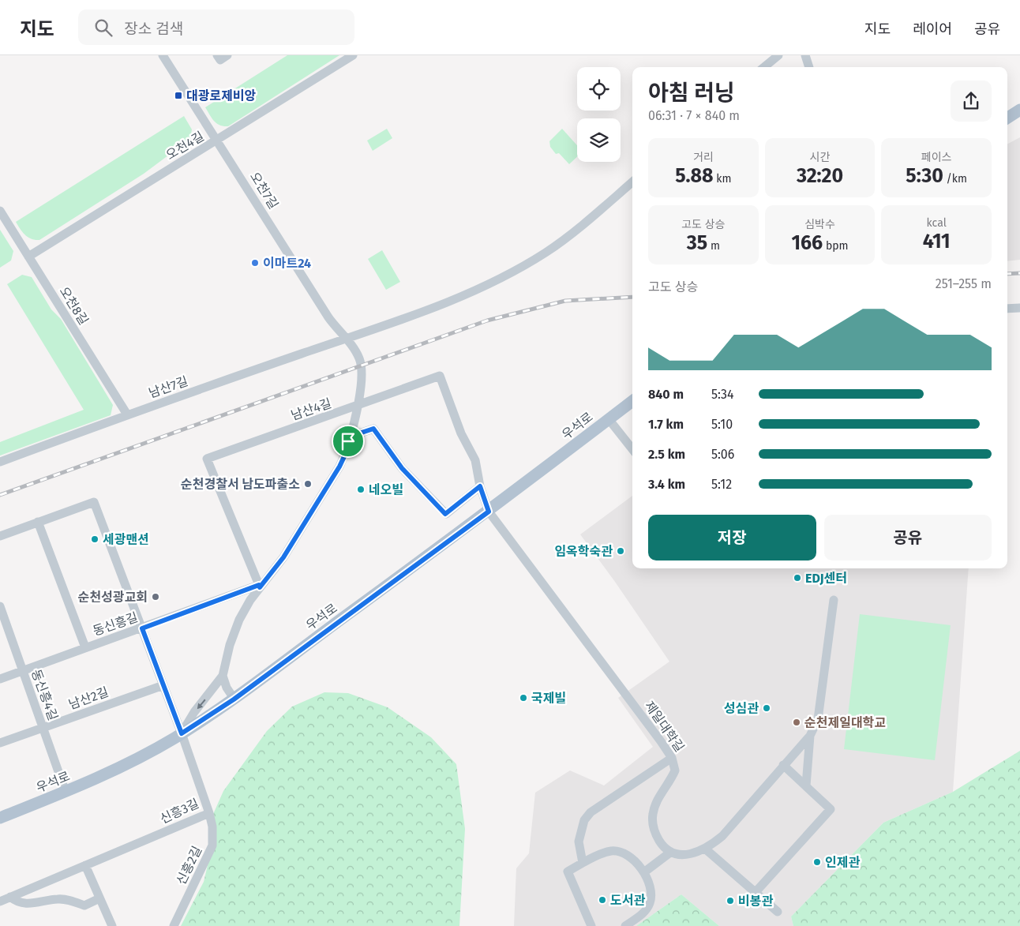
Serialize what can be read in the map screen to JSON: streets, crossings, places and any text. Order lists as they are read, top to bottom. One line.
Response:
{"streets":{"main road":["우석로"],"street":["오천4길","오천7길","오천8길","남산7길","남산4길","동신흥길","동신흥4길","남산2길","제일대학길","신흥3길","신흥2길"]},"crossings":[["오천4길","오천7길"],["오천4길","오천8길"],["오천7길","남산7길"],["오천7길","남산4길"],["오천7길","동신흥길"],["오천8길","남산7길"],["남산4길","동신흥길"],["남산4길","제일대학길"],["우석로","동신흥4길"],["우석로","제일대학길"],["우석로","신흥3길"],["동신흥길","동신흥4길"],["동신흥4길","남산2길"],["신흥3길","신흥2길"]],"places":{"transit":["대광로제비앙"],"other":["이마트24","순천경찰서 남도파출소","네오빌","세광맨션","임옥학숙관","EDJ센터","순천성광교회","국제빌","성심관","순천제일대학교","인제관","도서관","비봉관"]},"page":{"header":"지도","search":"장소 검색","nav":["지도","레이어","공유"],"heading":["아침 러닝","06:31 · 7 × 840 m"],"stats":[["거리","5.88 km"],["시간","32:20"],["페이스","5:30 /km"],["고도 상승","35 m"],["심박수","166 bpm"],["kcal","411"]],"chart":["고도 상승","251–255 m"],"list":[{"name":"840 m","note":"5:34"},{"name":"1.7 km","note":"5:10"},{"name":"2.5 km","note":"5:06"},{"name":"3.4 km","note":"5:12"}],"buttons":["저장","공유"]}}
